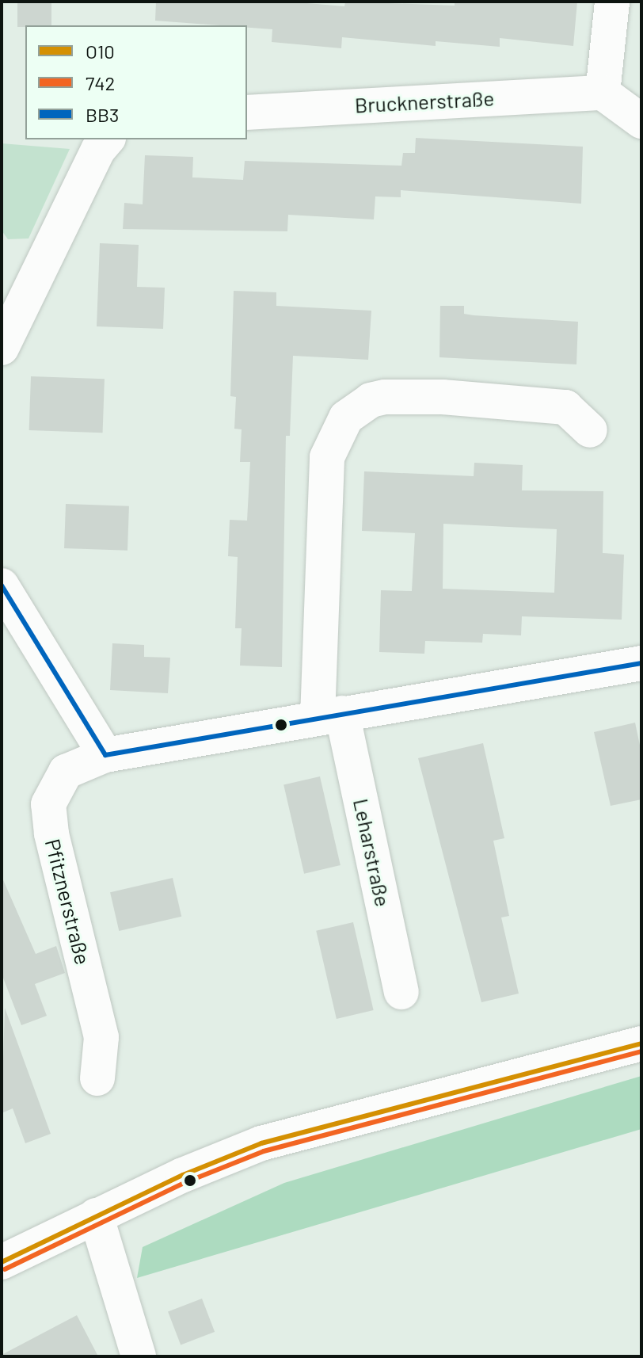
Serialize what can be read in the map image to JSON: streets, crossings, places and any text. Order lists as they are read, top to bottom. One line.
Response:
{"streets":{"street":["Brucknerstraße","Leharstraße","Pfitznerstraße"]},"crossings":[["Leharstraße","Pfitznerstraße"]],"lines":["transit line BB3","transit line O10","transit line 742"],"legend":["O10","742","BB3"]}
